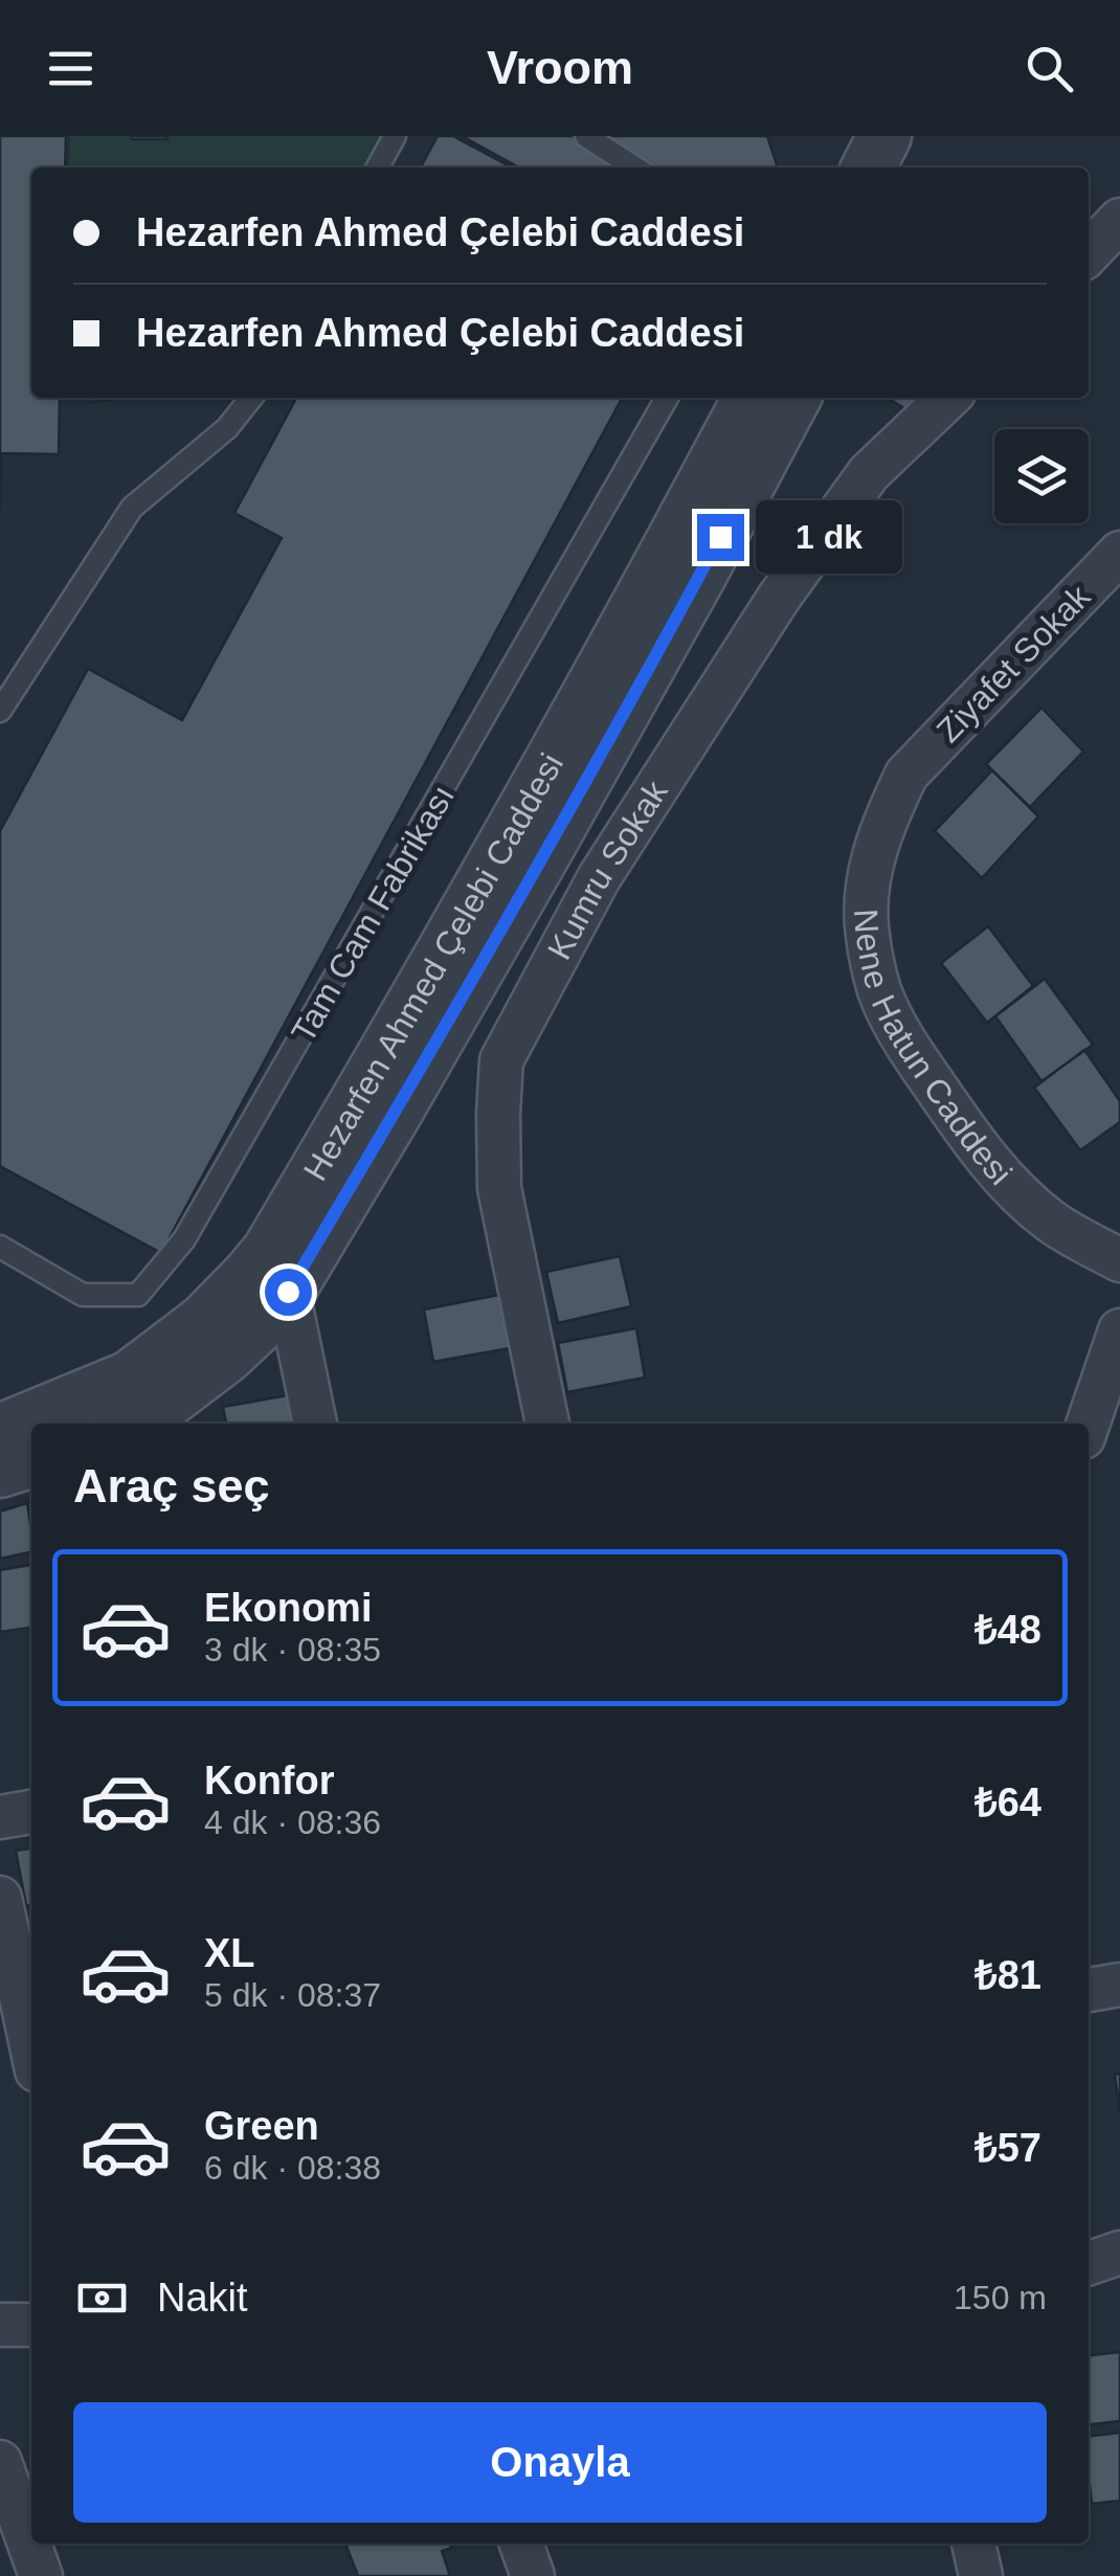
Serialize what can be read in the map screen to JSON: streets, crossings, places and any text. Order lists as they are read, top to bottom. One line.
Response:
{"streets":{"street":["Ziyafet Sokak","Kumru Sokak","Hezarfen Ahmed Çelebi Caddesi","Nene Hatun Caddesi"],"lane":["Tam Cam Fabrikası"]},"crossings":[["Ziyafet Sokak","Nene Hatun Caddesi"]],"page":{"header":"Vroom","banner":["Hezarfen Ahmed Çelebi Caddesi","Hezarfen Ahmed Çelebi Caddesi"],"bubble":"1 dk","heading":"Araç seç","list":[{"name":"Ekonomi","note":"3 dk · 08:35","value":"₺48"},{"name":"Konfor","note":"4 dk · 08:36","value":"₺64"},{"name":"XL","note":"5 dk · 08:37","value":"₺81"},{"name":"Green","note":"6 dk · 08:38","value":"₺57"}],"pay":["Nakit","150 m"],"buttons":"Onayla"}}
